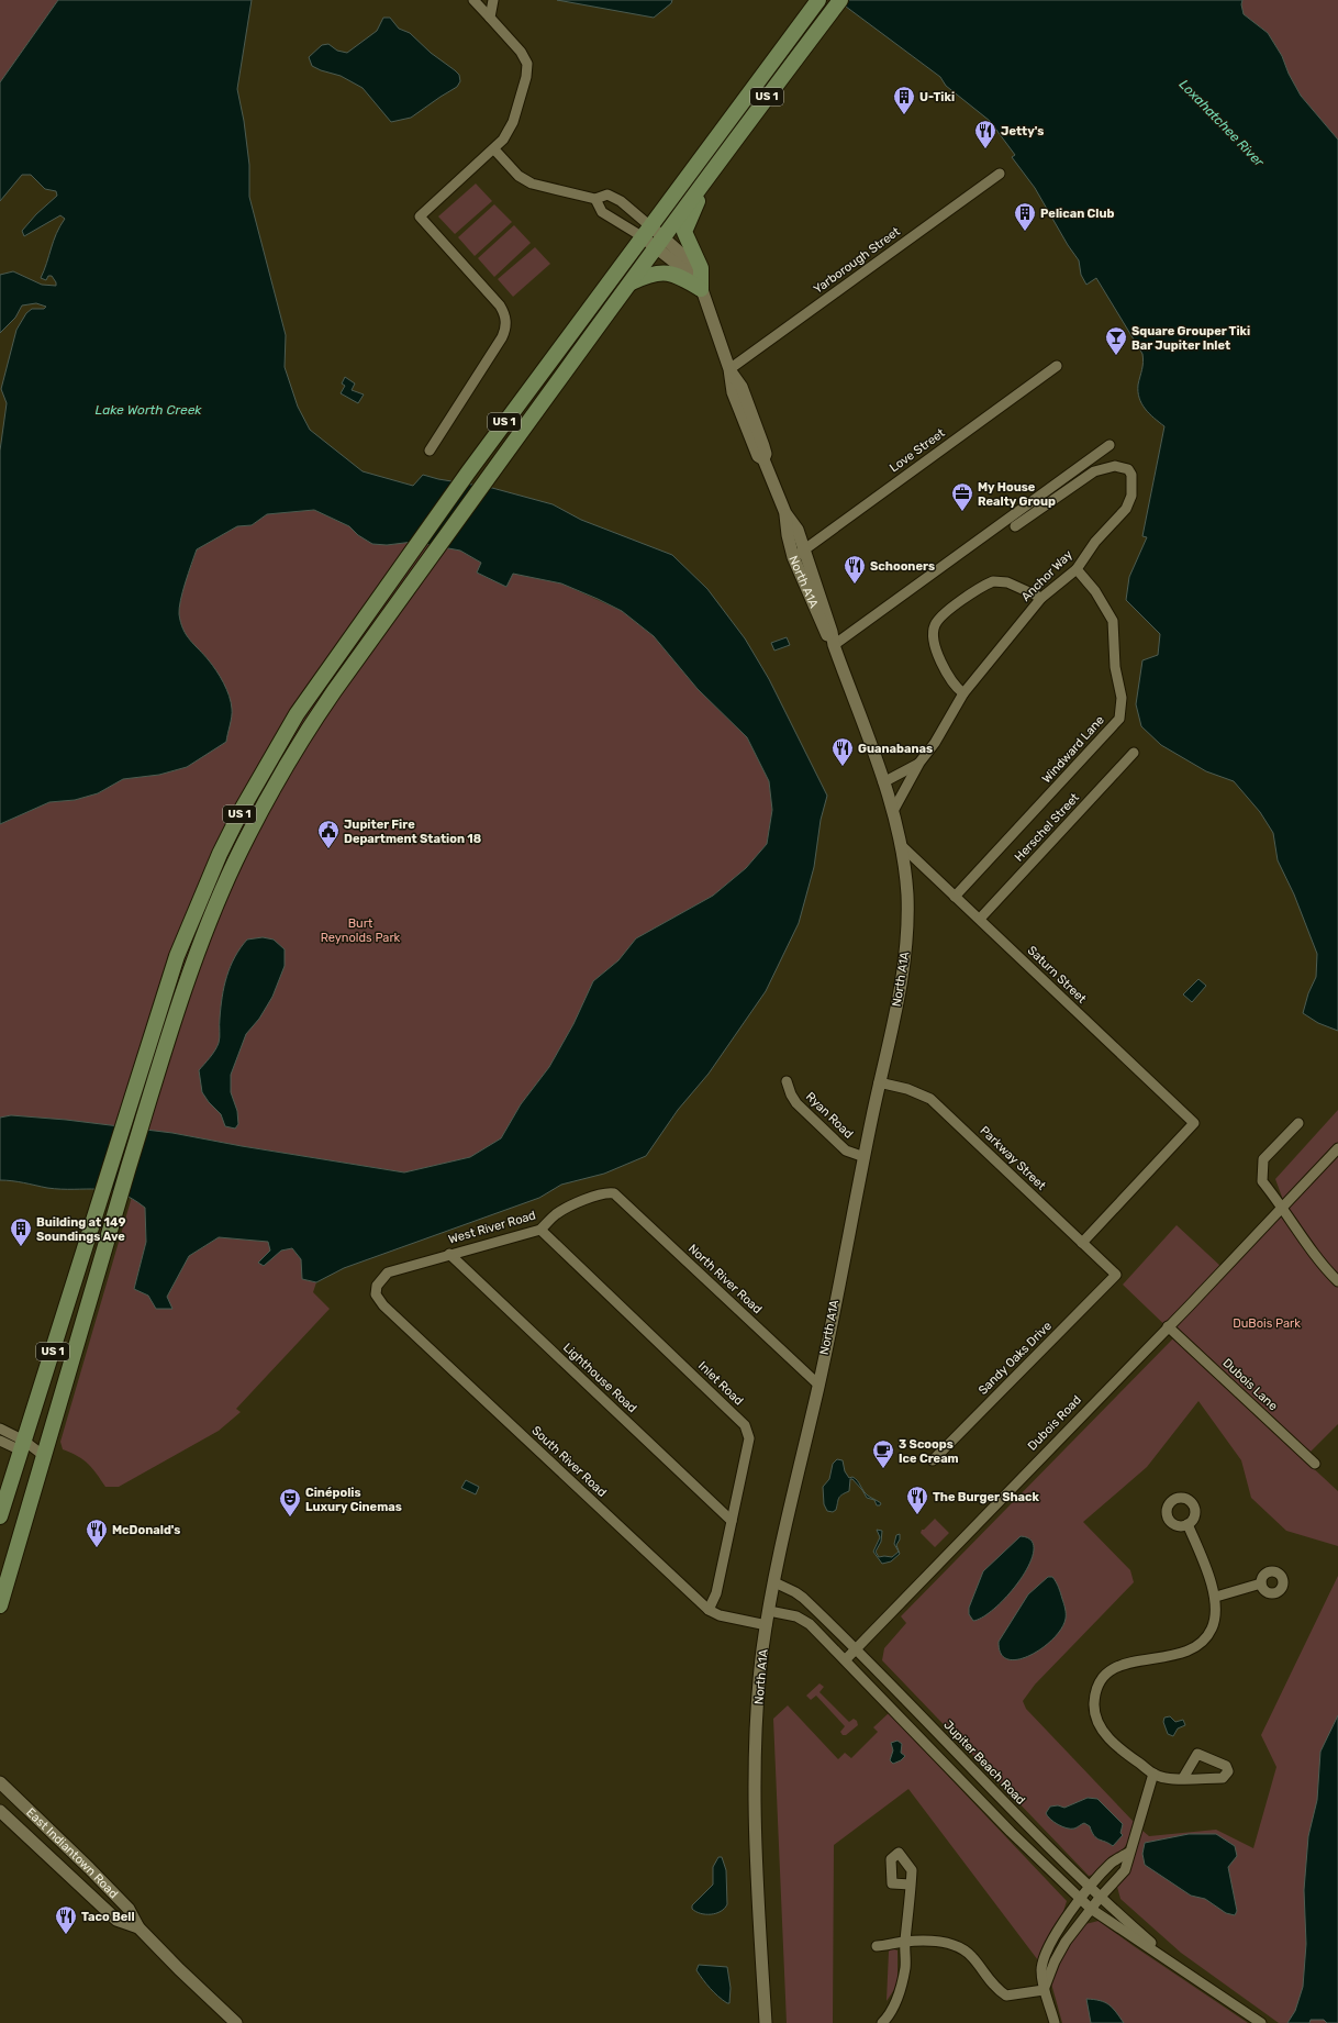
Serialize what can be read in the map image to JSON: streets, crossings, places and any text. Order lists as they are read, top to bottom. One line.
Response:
{"streets":{"main road":["US 1"],"street":["Yarborough Street","Love Street","Anchor Way","North A1A","Windward Lane","Herschel Street","Saturn Street","Ryan Road","Parkway Street","West River Road","North River Road","Sandy Oaks Drive","Lighthouse Road","Inlet Road","Dubois Lane","Dubois Road","South River Road","Jupiter Beach Road","East Indiantown Road"]},"crossings":[["US 1","North A1A"],["Yarborough Street","North A1A"],["Love Street","North A1A"],["Anchor Way","North A1A"],["Anchor Way","Windward Lane"],["North A1A","Saturn Street"],["North A1A","Ryan Road"],["North A1A","Parkway Street"],["North A1A","North River Road"],["North A1A","South River Road"],["North A1A","Jupiter Beach Road"],["Windward Lane","Saturn Street"],["Herschel Street","Saturn Street"],["Saturn Street","Parkway Street"],["Parkway Street","Sandy Oaks Drive"],["West River Road","North River Road"],["West River Road","Lighthouse Road"],["West River Road","Inlet Road"],["West River Road","South River Road"],["Lighthouse Road","Inlet Road"],["Inlet Road","South River Road"],["Dubois Lane","Dubois Road"],["Dubois Road","Jupiter Beach Road"]],"water":["Loxahatchee River","Lake Worth Creek"],"parks":["Burt Reynolds Park","DuBois Park"],"places":{"building":["U-Tiki","Pelican Club","Building at 149 Soundings Ave"],"restaurant":["Jetty's","Schooners","Guanabanas","The Burger Shack","McDonald's","Taco Bell"],"bar":["Square Grouper Tiki Bar Jupiter Inlet"],"office":["My House Realty Group"],"public building":["Jupiter Fire Department Station 18"],"cafe":["3 Scoops Ice Cream"],"theatre":["Cinépolis Luxury Cinemas"]}}
